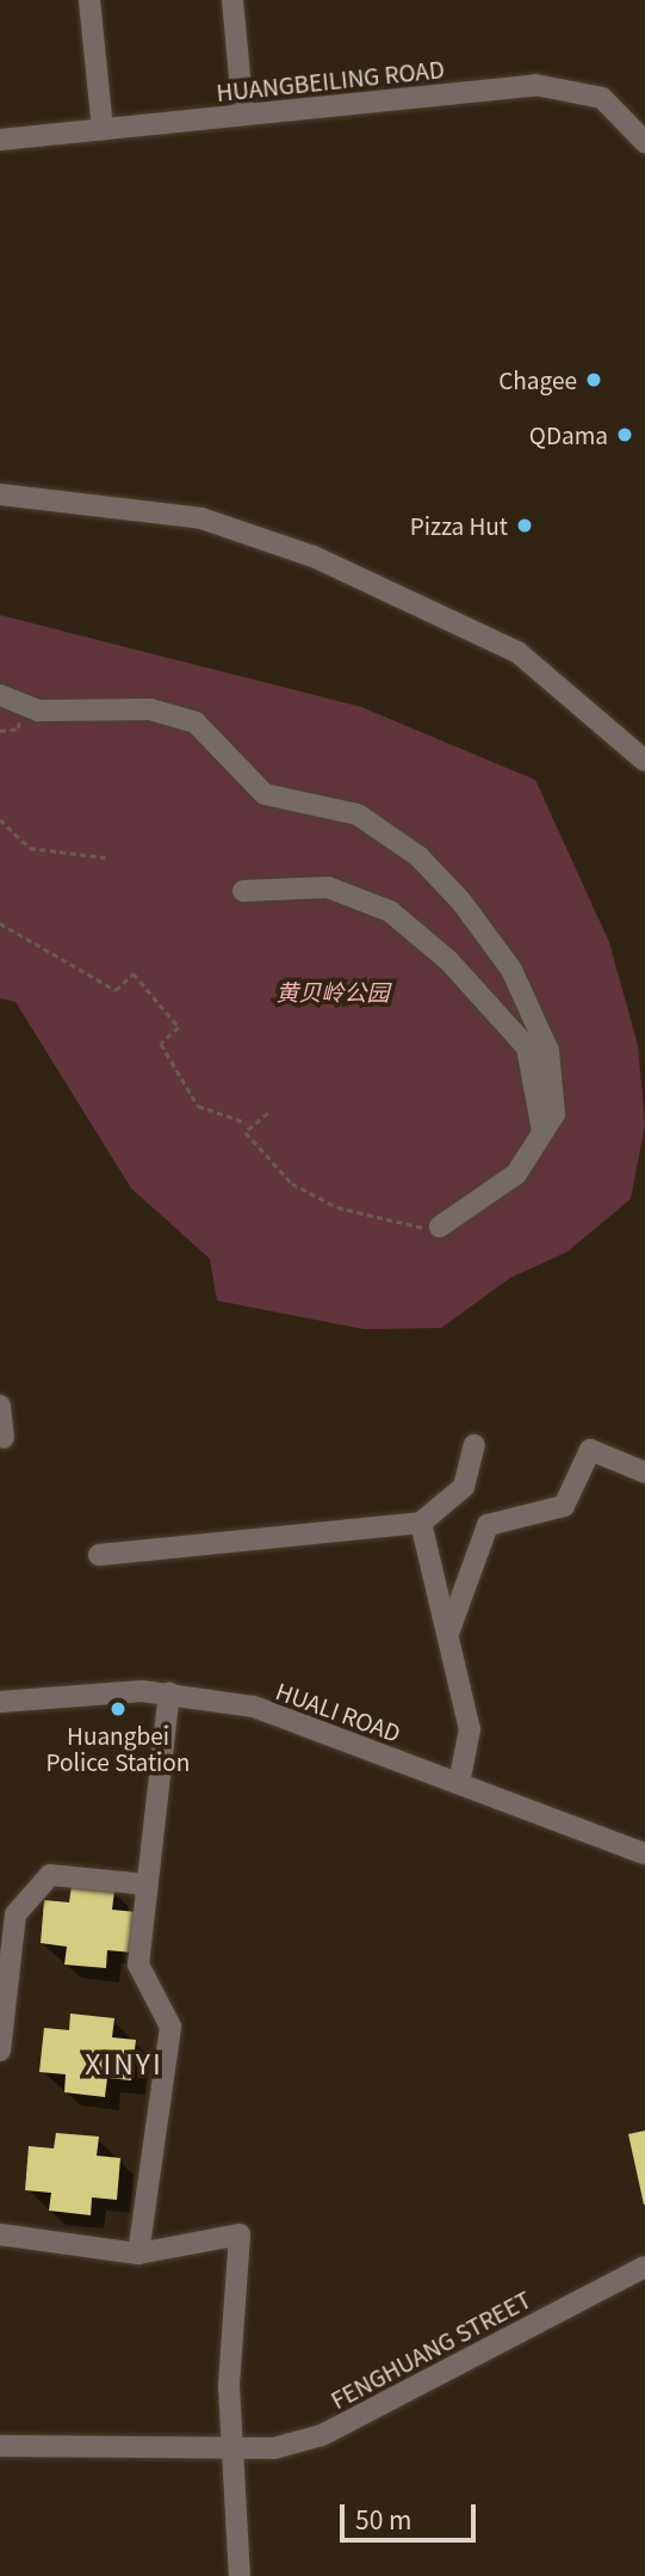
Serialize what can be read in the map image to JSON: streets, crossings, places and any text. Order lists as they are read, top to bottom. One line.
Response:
{"streets":{"street":["HUANGBEILING ROAD","HUALI ROAD","FENGHUANG STREET"]},"districts":["XINYI"],"parks":["黄贝岭公园"],"places":["Chagee","QDama","Pizza Hut","Huangbei Police Station"],"scale_bar":"50 m"}
